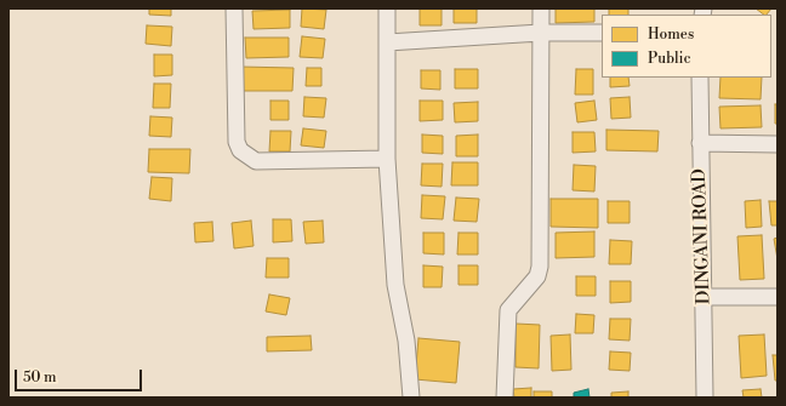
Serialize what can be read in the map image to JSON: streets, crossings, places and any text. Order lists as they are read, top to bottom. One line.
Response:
{"streets":{"street":["DINGANI ROAD"]},"legend":["Homes","Public"],"scale_bar":"50 m"}
